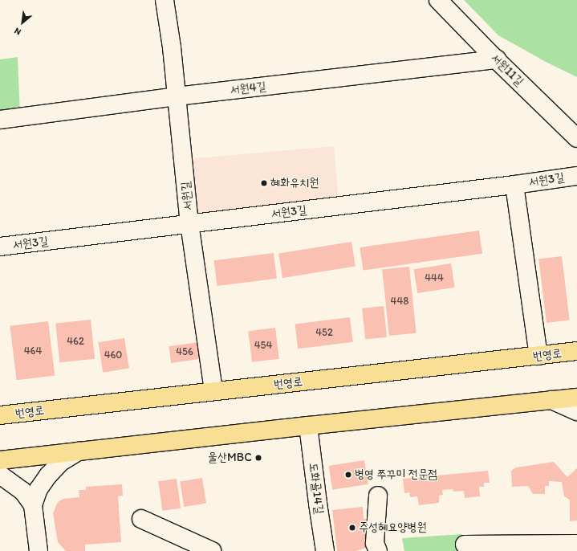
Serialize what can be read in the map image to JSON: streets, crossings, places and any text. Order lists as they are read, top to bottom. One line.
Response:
{"streets":{"main road":["번영로"],"street":["서원11길","서원4길","서원3길","서원길","도화골14길"]},"crossings":[["서원11길","서원4길"],["서원4길","서원길"],["서원3길","서원길"],["서원길","번영로"]],"places":["혜화유치원","울산MBC","병영 쭈꾸미 전문점","주성혜요양병원"],"house_numbers":["444","448","452","462","454","464","456","460"],"north":"bottom left"}
